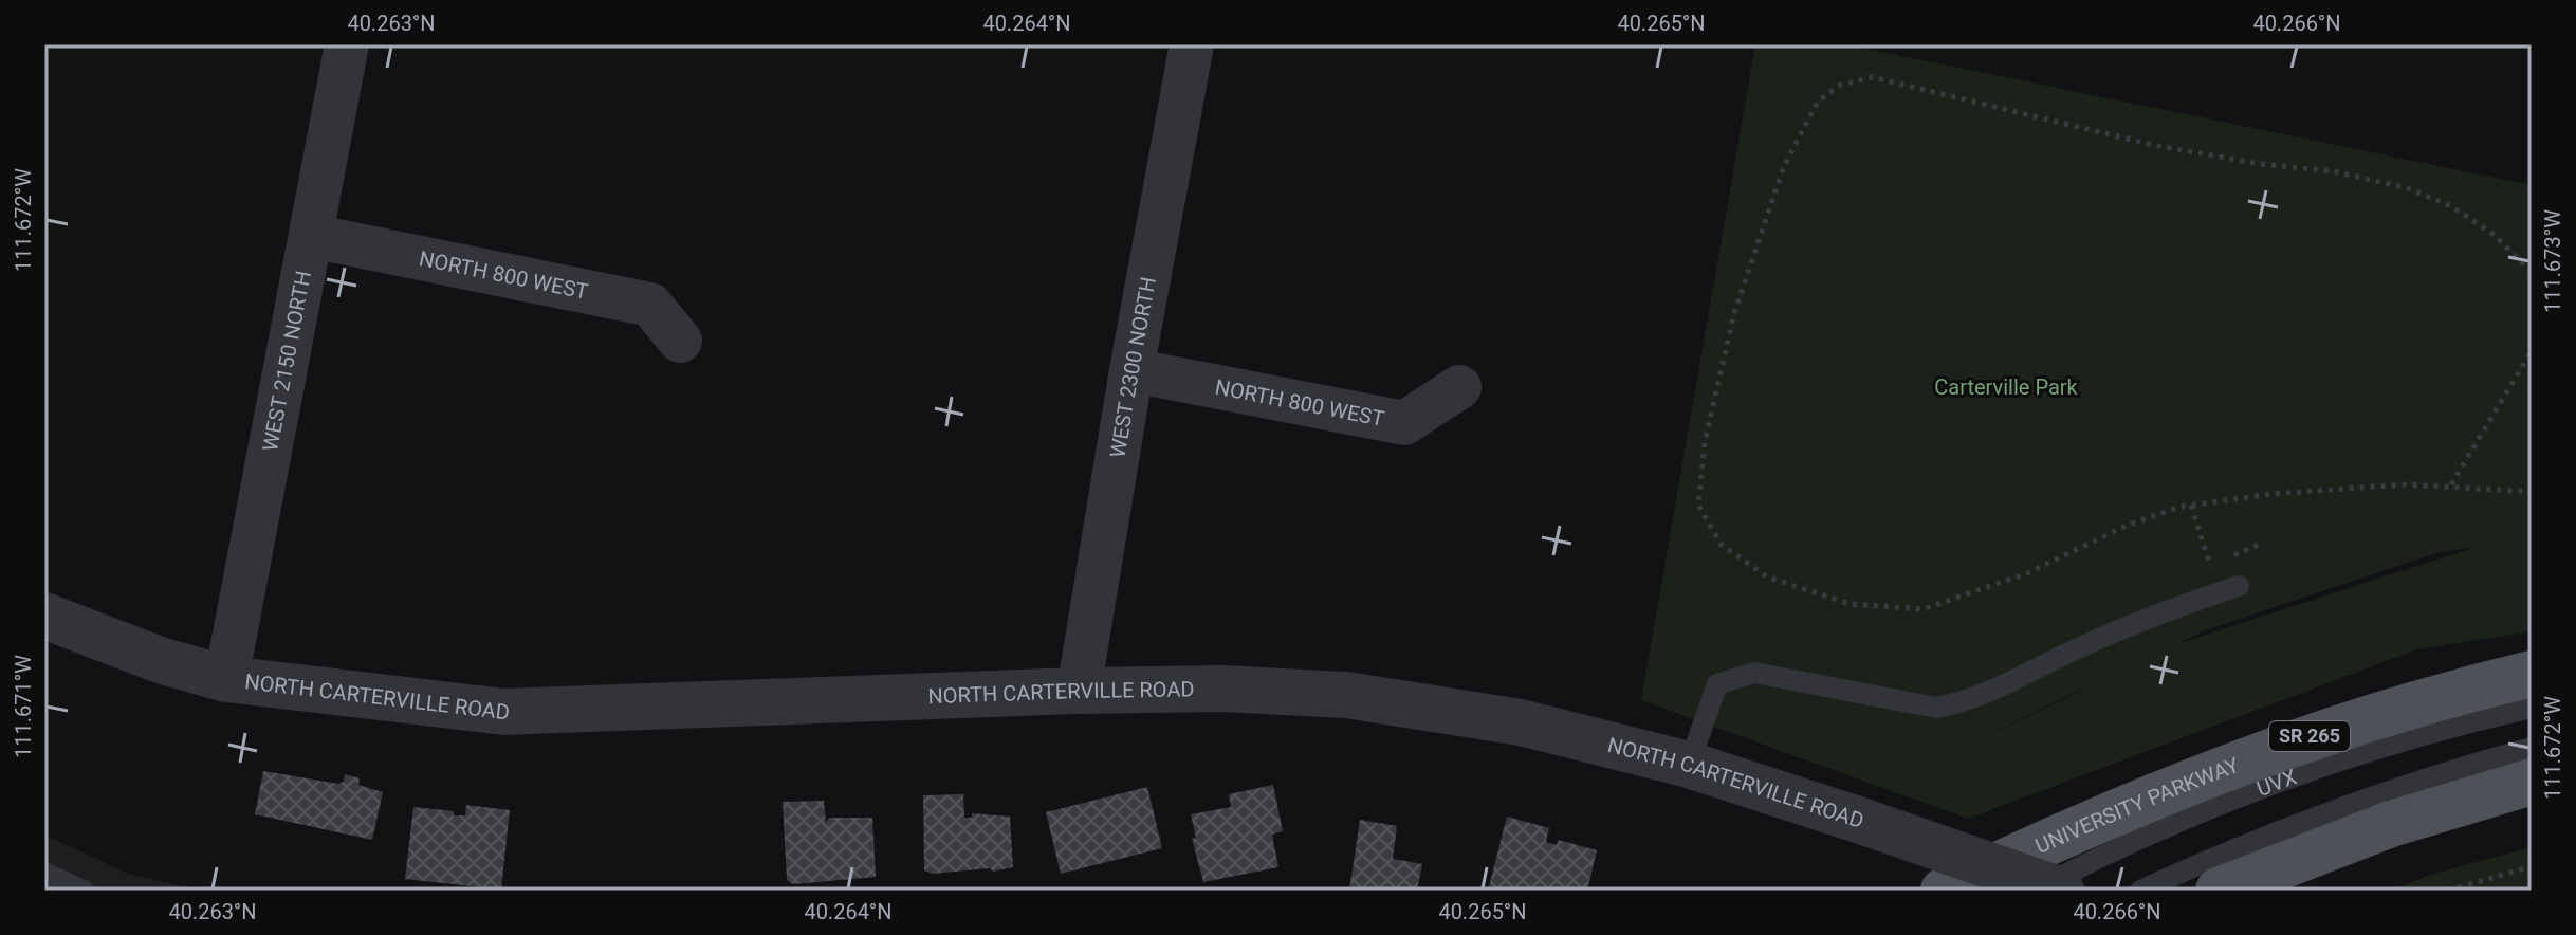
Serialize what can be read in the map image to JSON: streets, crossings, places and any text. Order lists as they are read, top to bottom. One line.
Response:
{"streets":{"main road":["SR 265","UNIVERSITY PARKWAY"],"street":["NORTH 800 WEST","WEST 2150 NORTH","WEST 2300 NORTH","NORTH CARTERVILLE ROAD"],"lane":["UVX"]},"crossings":[["NORTH 800 WEST","WEST 2150 NORTH"],["NORTH 800 WEST","WEST 2300 NORTH"],["WEST 2150 NORTH","NORTH CARTERVILLE ROAD"],["WEST 2300 NORTH","NORTH CARTERVILLE ROAD"]],"parks":["Carterville Park"],"coordinates":["40.263°N","40.264°N","40.265°N","40.266°N","111.672°W","111.673°W","111.671°W"]}
